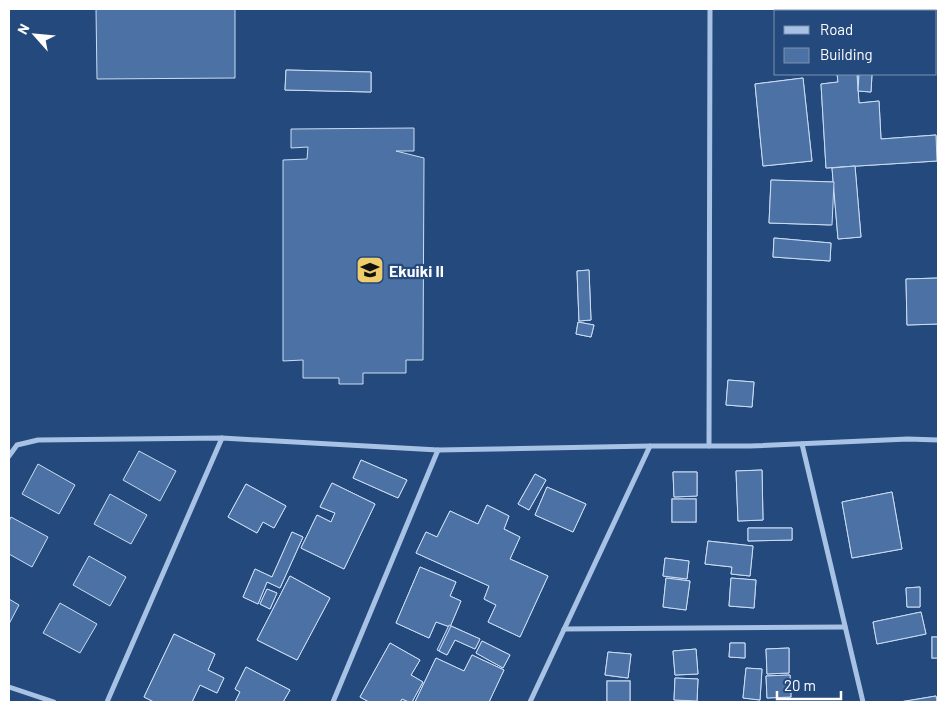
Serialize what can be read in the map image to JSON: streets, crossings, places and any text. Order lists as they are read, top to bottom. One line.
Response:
{"places":{"school or university":["Ekuiki II"]},"legend":["Road","Building"],"scale_bar":"20 m","north":"top left"}
